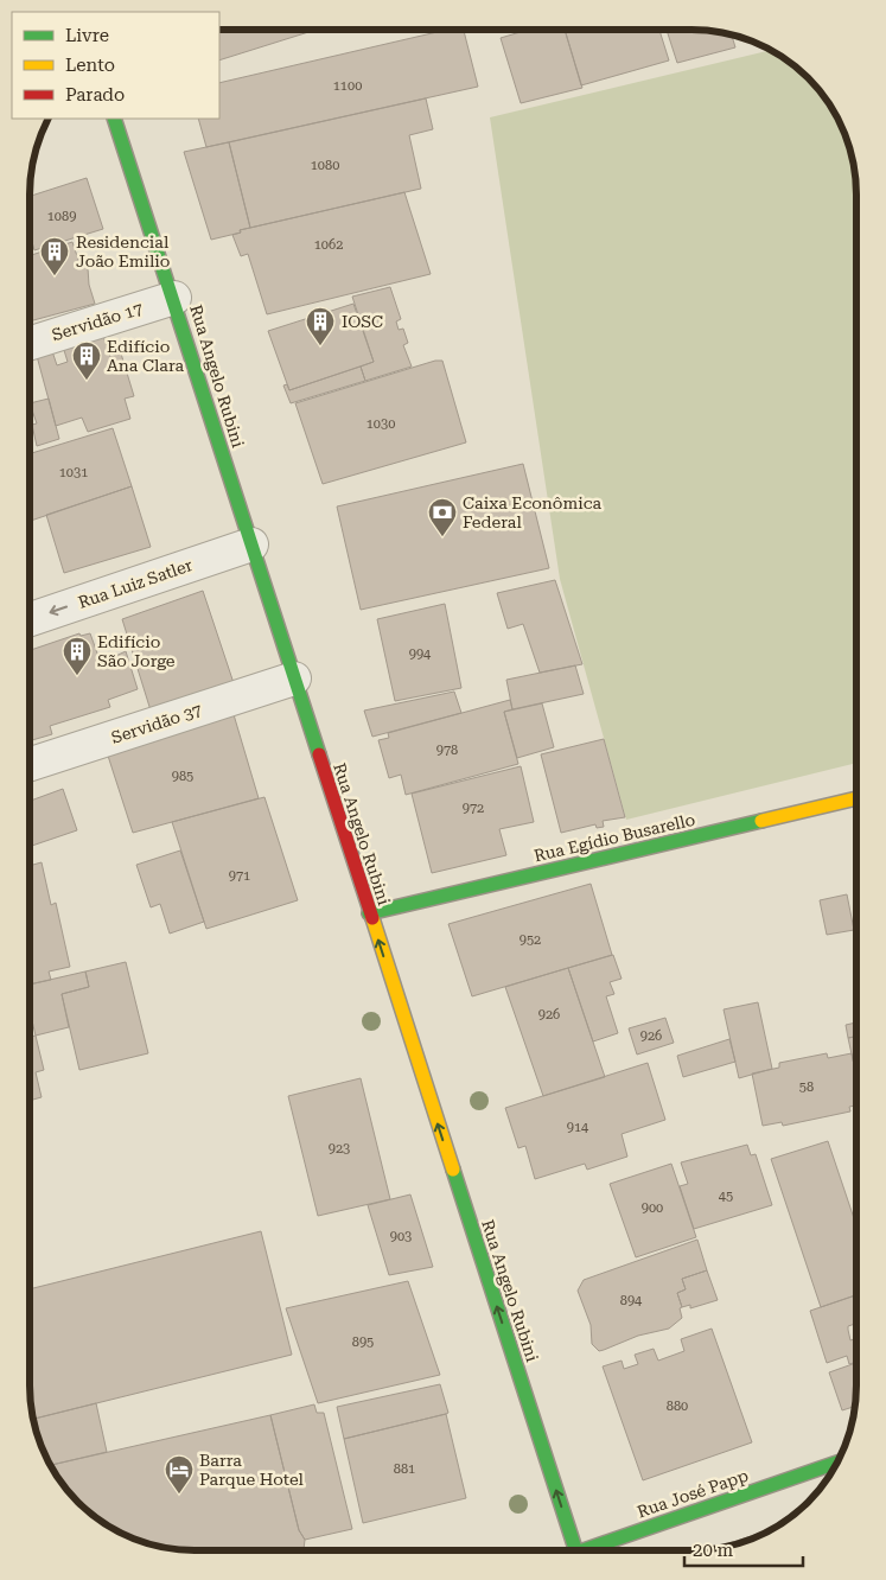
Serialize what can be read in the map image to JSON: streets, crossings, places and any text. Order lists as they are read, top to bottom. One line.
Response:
{"streets":{"main road":["Rua Angelo Rubini","Rua Egídio Busarello","Rua José Papp"],"street":["Servidão 17","Rua Luiz Satler","Servidão 37"]},"crossings":[["Servidão 17","Rua Angelo Rubini"],["Rua Angelo Rubini","Rua Luiz Satler"],["Rua Angelo Rubini","Servidão 37"],["Rua Angelo Rubini","Rua Egídio Busarello"]],"one_way":["Rua Angelo Rubini","Rua Luiz Satler"],"places":{"building":["Residencial João Emilio","IOSC","Edifício Ana Clara","Edifício São Jorge"],"bank":["Caixa Econômica Federal"],"hotel":["Barra Parque Hotel"]},"house_numbers":["1100","1080","1089","1062","1030","1031","994","978","985","972","971","952","926","926","58","914","923","45","900","903","894","895","880","881"],"legend":["Livre","Lento","Parado"],"scale_bar":"20 m"}
